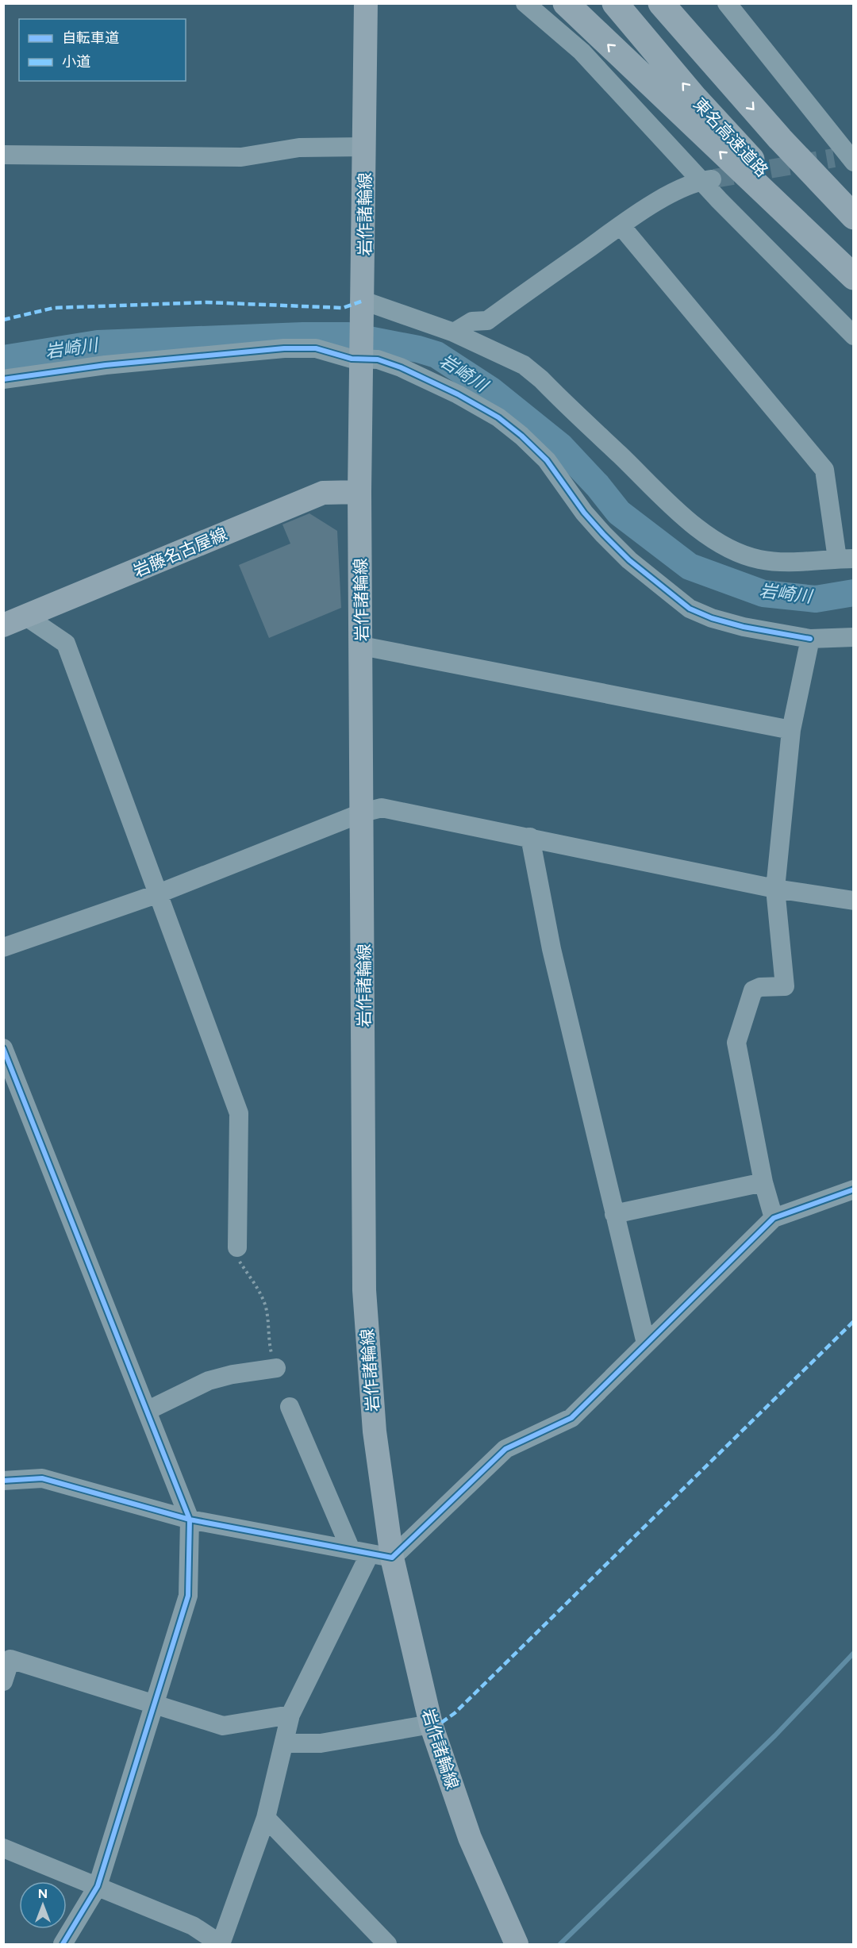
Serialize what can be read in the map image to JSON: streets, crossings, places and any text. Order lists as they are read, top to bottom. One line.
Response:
{"streets":{"highway":["東名高速道路"],"main road":["岩作諸輪線","岩藤名古屋線"]},"crossings":[["岩作諸輪線","岩藤名古屋線"]],"water":["岩崎川"],"legend":["自転車道","小道"],"north":"top"}
